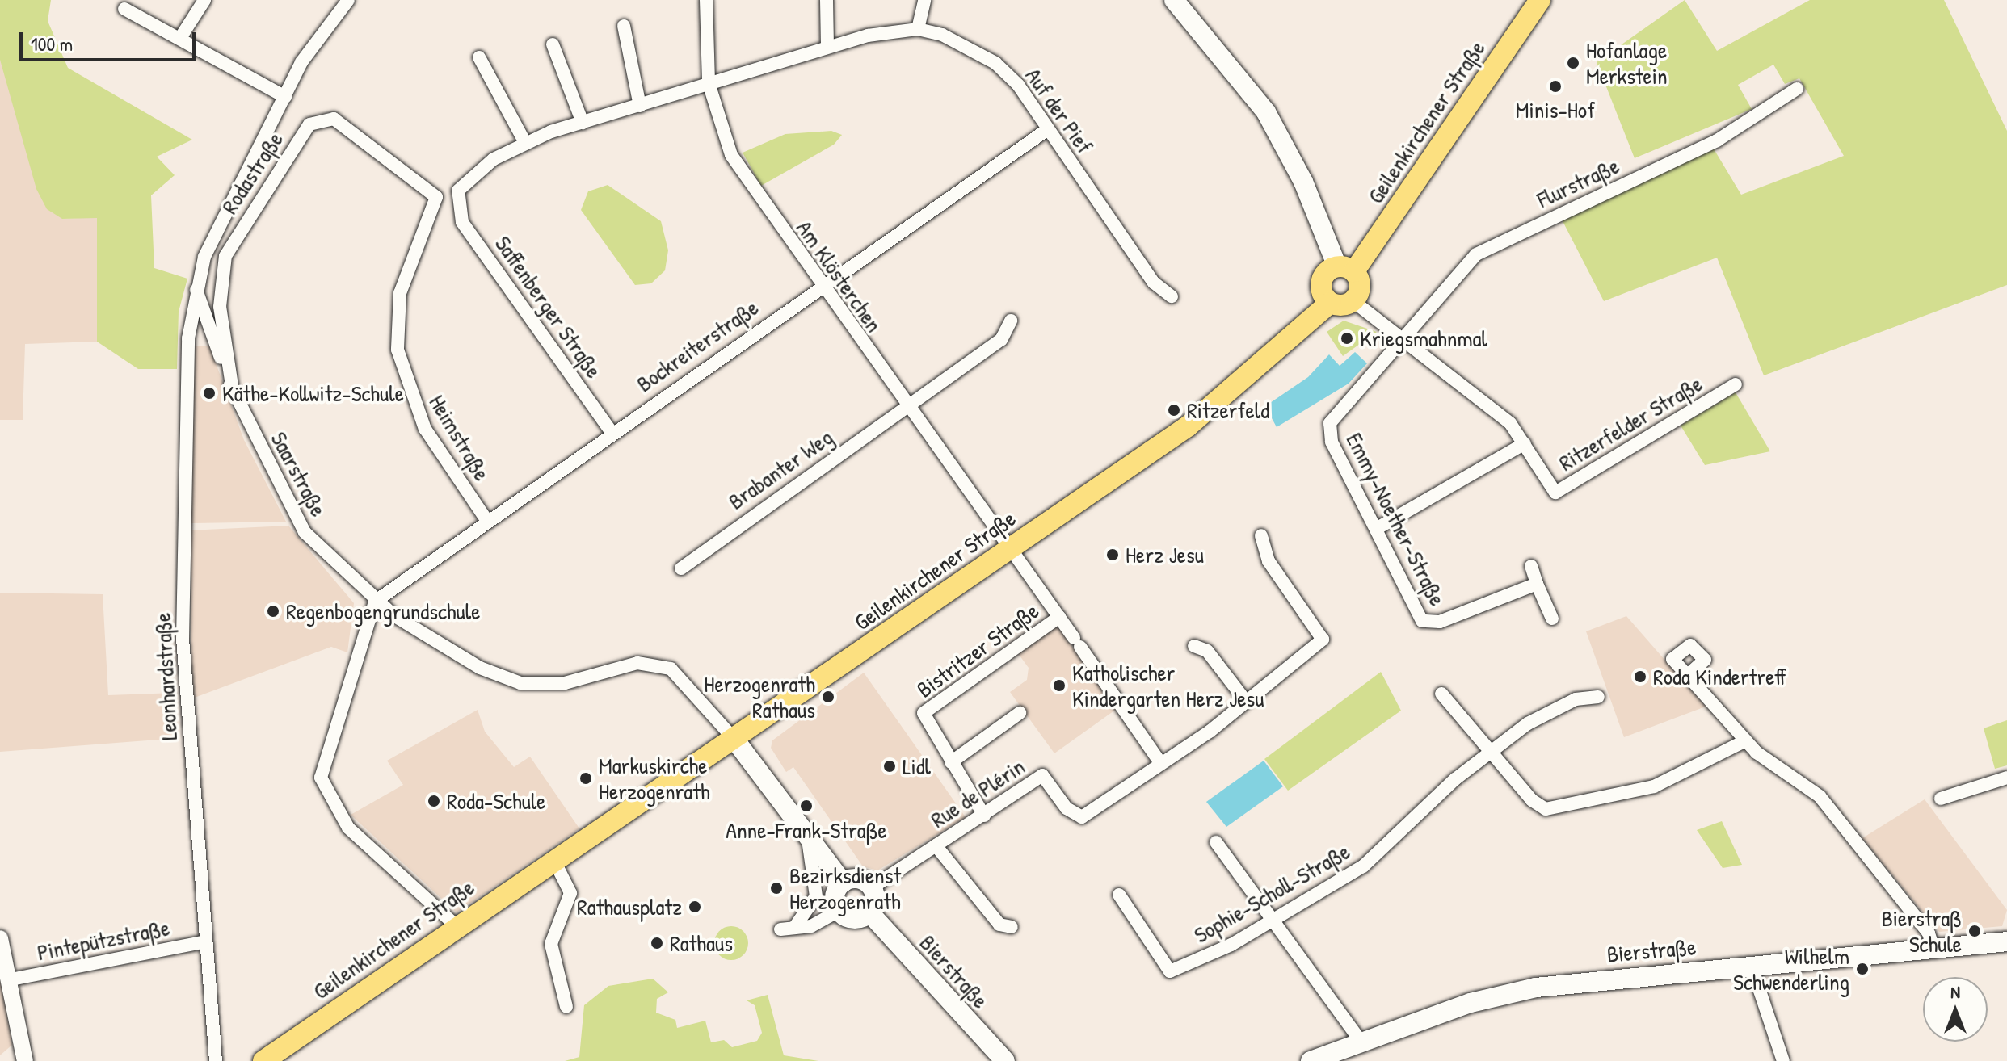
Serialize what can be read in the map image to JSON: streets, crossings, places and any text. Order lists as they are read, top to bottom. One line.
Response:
{"streets":{"main road":["Geilenkirchener Straße","Bierstraße"],"street":["Auf der Pief","Rodastraße","Flurstraße","Am Klösterchen","Saffenberger Straße","Bockreiterstraße","Ritzerfelder Straße","Heimstraße","Brabanter Weg","Saarstraße","Emmy-Noether-Straße","Bistritzer Straße","Leonhardstraße","Rue de Plérin","Sophie-Scholl-Straße","Pintepützstraße"]},"crossings":[["Auf der Pief","Am Klösterchen"],["Auf der Pief","Saffenberger Straße"],["Auf der Pief","Bockreiterstraße"],["Geilenkirchener Straße","Am Klösterchen"],["Geilenkirchener Straße","Saarstraße"],["Rodastraße","Heimstraße"],["Rodastraße","Saarstraße"],["Flurstraße","Ritzerfelder Straße"],["Flurstraße","Emmy-Noether-Straße"],["Am Klösterchen","Bockreiterstraße"],["Am Klösterchen","Brabanter Weg"],["Am Klösterchen","Bistritzer Straße"],["Am Klösterchen","Rue de Plérin"],["Saffenberger Straße","Bockreiterstraße"],["Bockreiterstraße","Heimstraße"],["Bockreiterstraße","Saarstraße"],["Ritzerfelder Straße","Emmy-Noether-Straße"],["Saarstraße","Leonhardstraße"],["Bistritzer Straße","Rue de Plérin"],["Leonhardstraße","Pintepützstraße"],["Rue de Plérin","Bierstraße"]],"places":["Hofanlage Merkstein","Minis-Hof","Kriegsmahnmal","Käthe-Kollwitz-Schule","Ritzerfeld","Herz Jesu","Regenbogengrundschule","Roda Kindertreff","Katholischer Kindergarten Herz Jesu","Herzogenrath Rathaus","Lidl","Markuskirche Herzogenrath","Roda-Schule","Anne-Frank-Straße","Bezirksdienst Herzogenrath","Rathausplatz","Bierstraß Schule","Rathaus","Wilhelm Schwenderling"],"scale_bar":"100 m","north":"top"}
